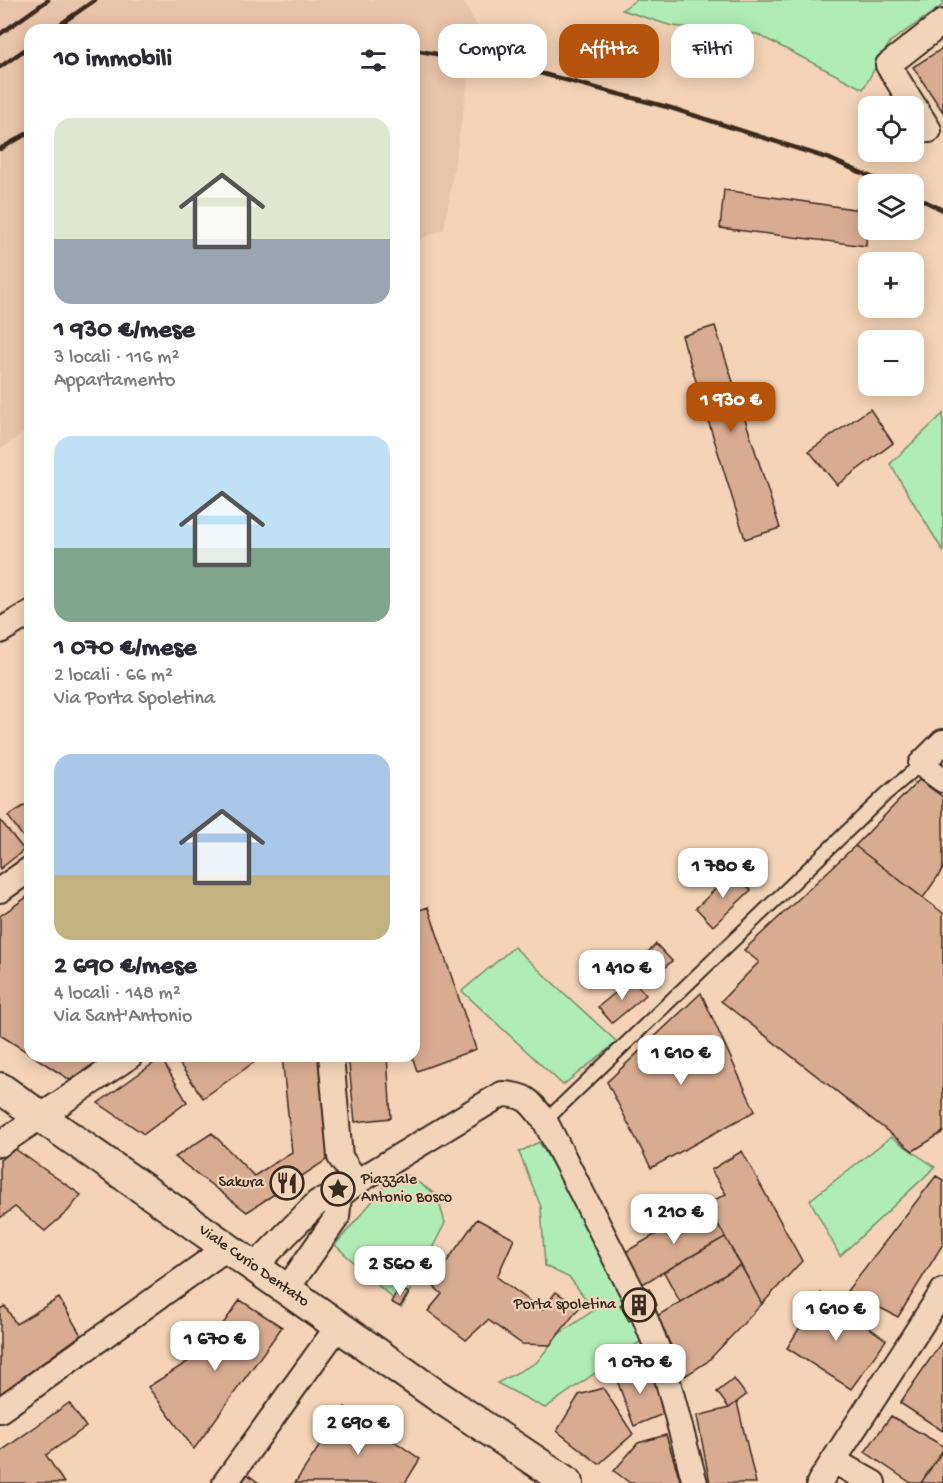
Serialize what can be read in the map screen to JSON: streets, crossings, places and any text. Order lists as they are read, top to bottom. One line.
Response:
{"streets":{"street":["Viale Curio Dentato"]},"places":{"restaurant":["Sakura"],"place":["Piazzale Antonio Bosco"],"building":["Porta spoletina"]},"page":{"chip":["Compra","Affitta","Filtri"],"heading":"10 immobili","map_buttons":["+","−"],"list":[{"name":"1 930 €/mese","note":"3 locali · 116 m² · Appartamento"},{"name":"1 070 €/mese","note":"2 locali · 66 m² · Via Porta Spoletina"},{"name":"2 690 €/mese","note":"4 locali · 148 m² · Via Sant'Antonio"}],"price":["1 930 €","1 780 €","1 410 €","1 610 €","1 210 €","2 560 €","1 610 €","1 670 €","1 070 €","2 690 €"]}}
